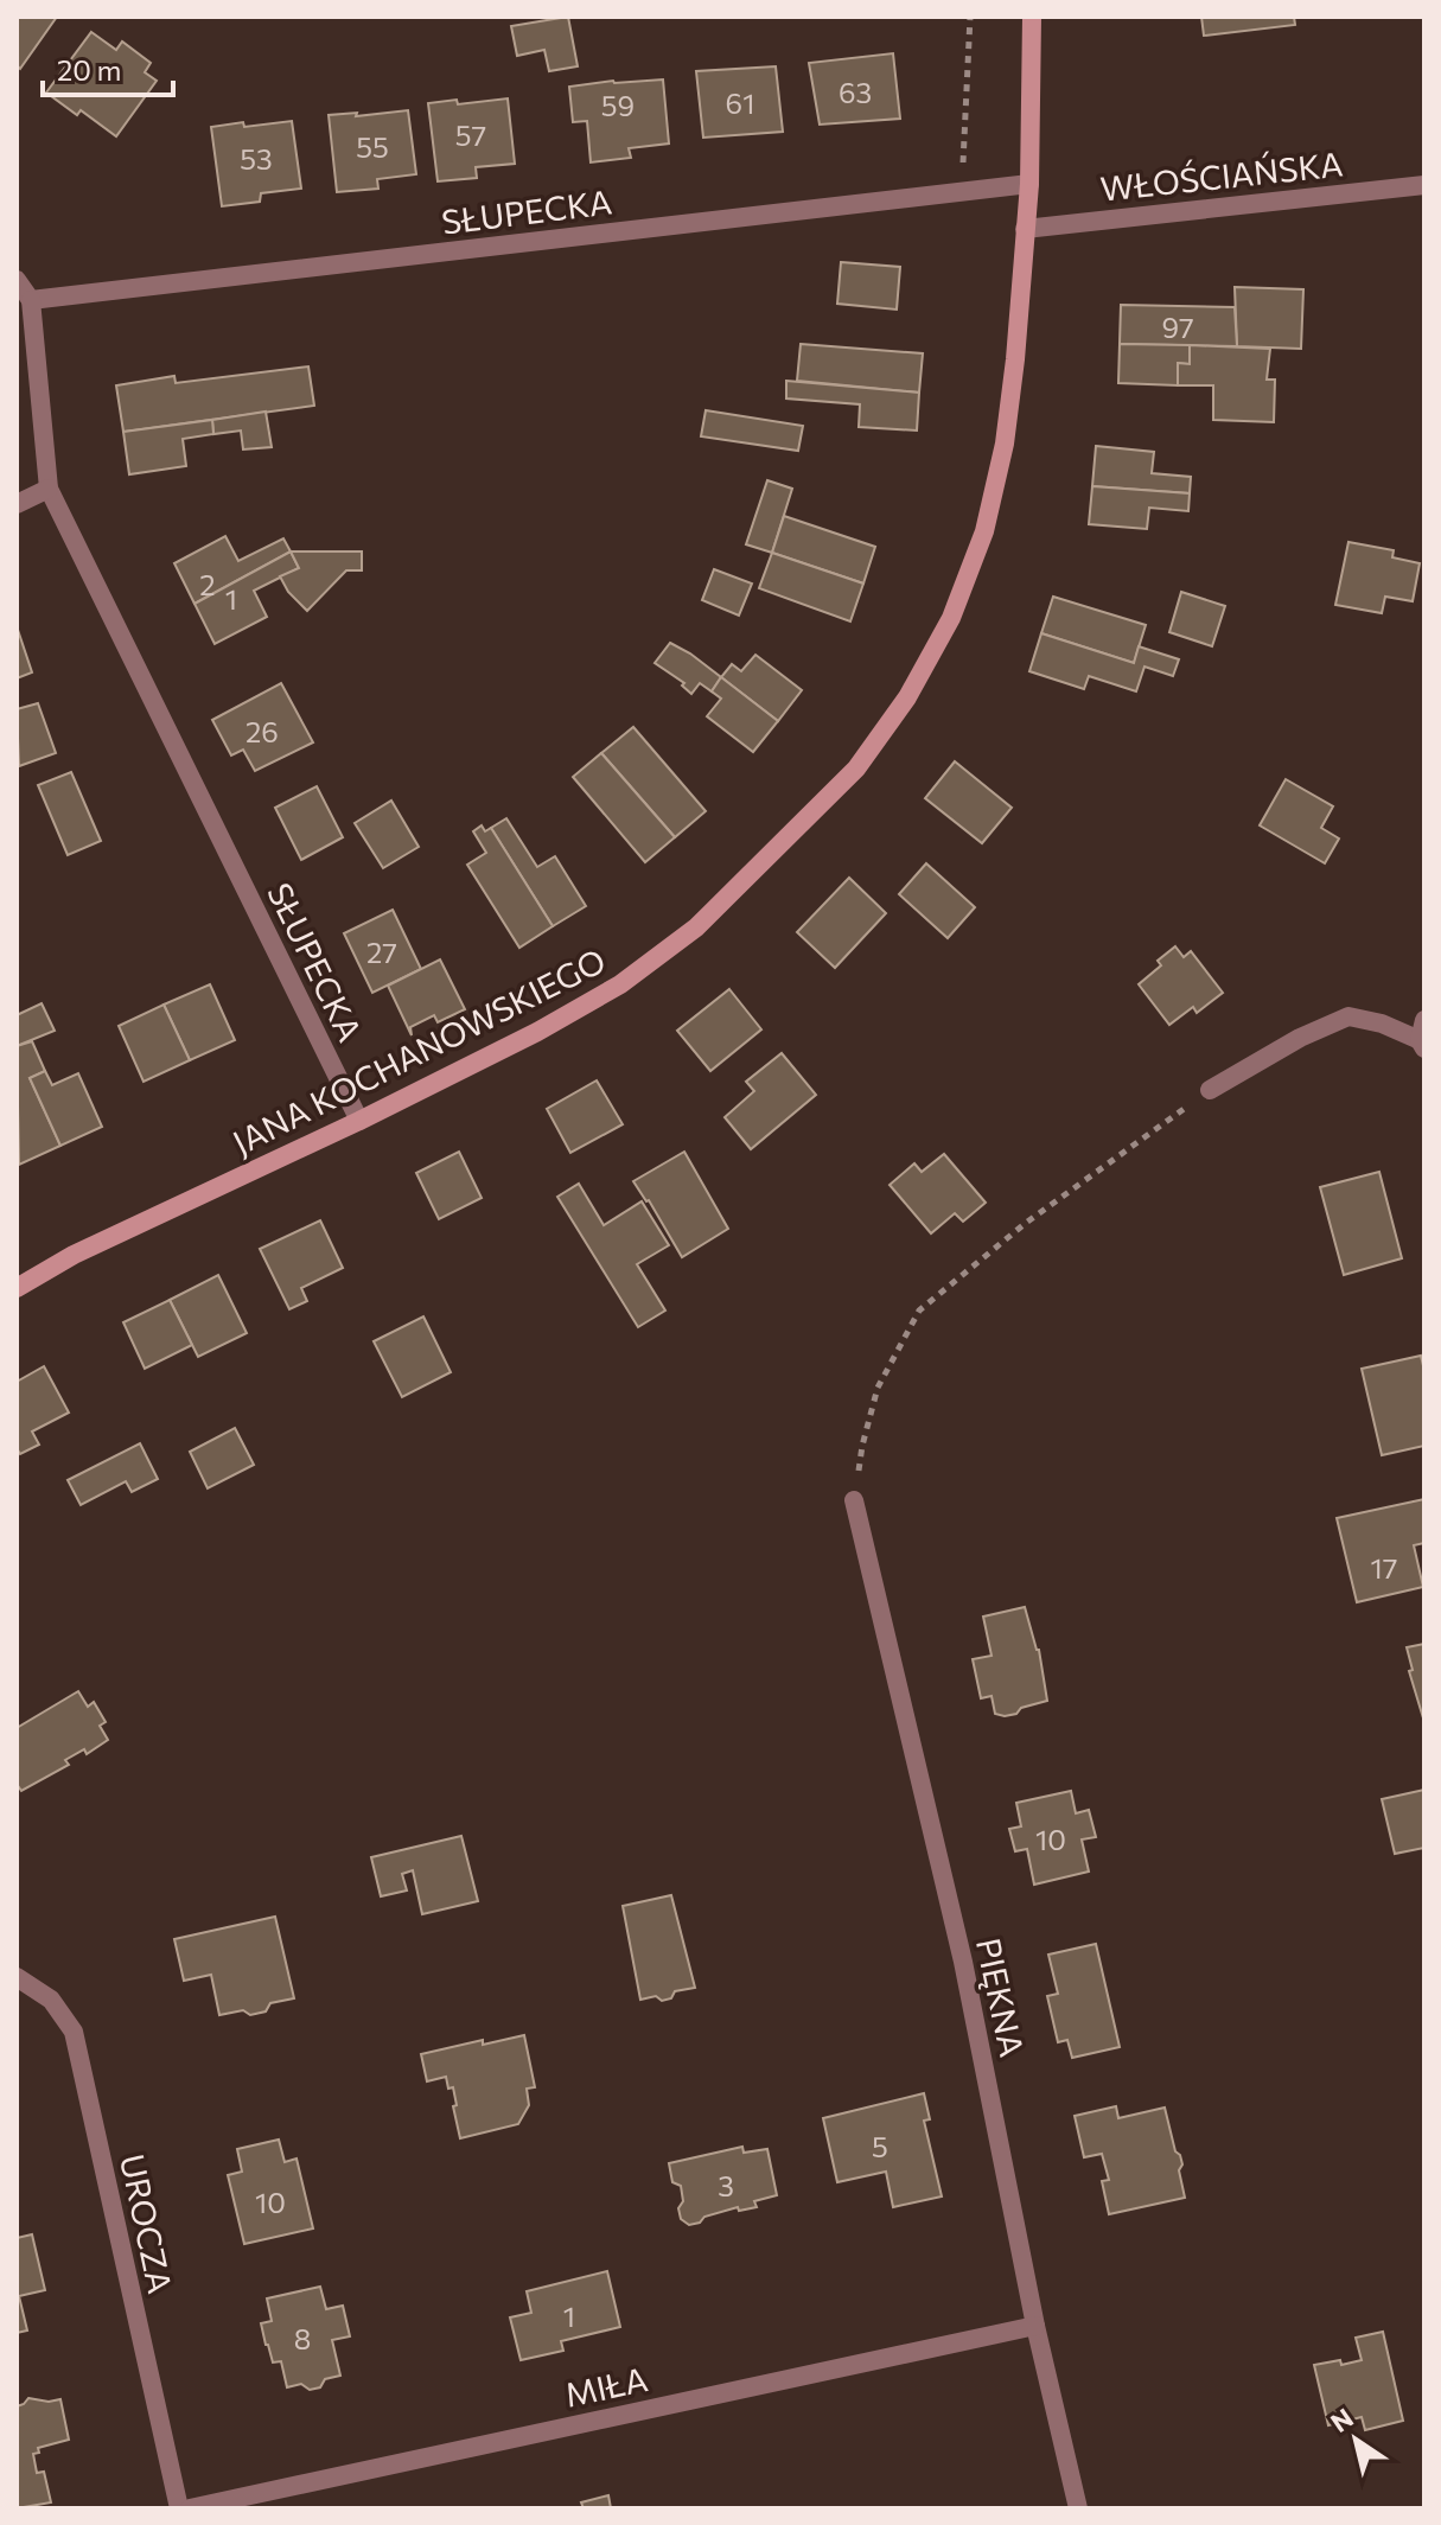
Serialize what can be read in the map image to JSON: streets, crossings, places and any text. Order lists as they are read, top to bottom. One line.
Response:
{"streets":{"street":["WŁOŚCIAŃSKA","SŁUPECKA","JANA KOCHANOWSKIEGO","PIĘKNA","UROCZA","MIŁA"]},"crossings":[["WŁOŚCIAŃSKA","JANA KOCHANOWSKIEGO"],["SŁUPECKA","JANA KOCHANOWSKIEGO"],["PIĘKNA","MIŁA"]],"house_numbers":["63","61","59","57","55","53","97","2","1","26","27","17","10","5","3","10","1","8"],"scale_bar":"20 m","north":"top left"}
